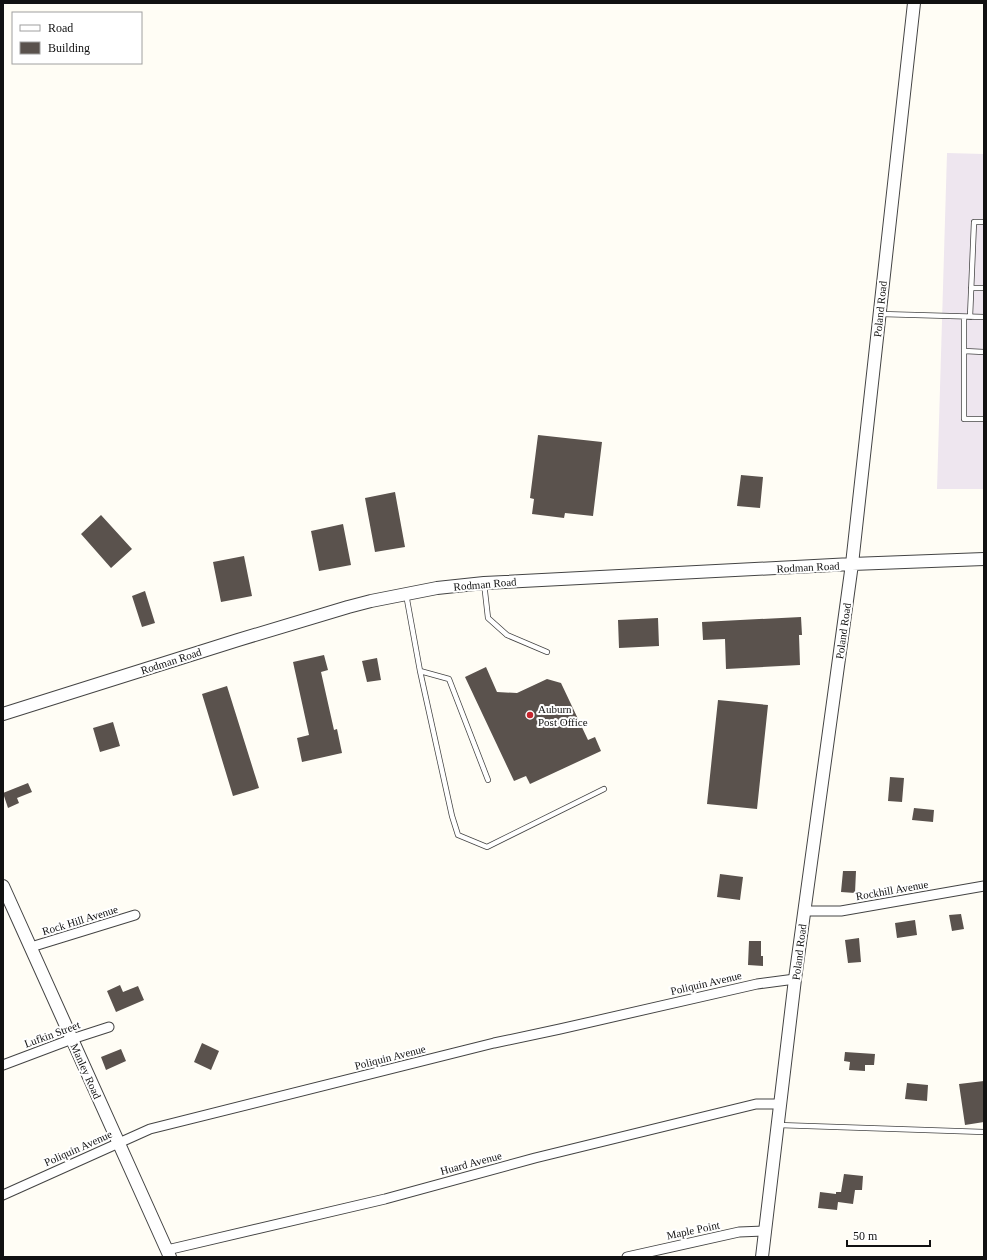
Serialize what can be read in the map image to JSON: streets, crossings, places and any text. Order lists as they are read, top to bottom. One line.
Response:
{"streets":{"street":["Poland Road","Rodman Road","Rockhill Avenue","Rock Hill Avenue","Poliquin Avenue","Lufkin Street","Manley Road","Huard Avenue","Maple Point"]},"crossings":[["Poland Road","Rodman Road"],["Poland Road","Rockhill Avenue"],["Poland Road","Poliquin Avenue"],["Poland Road","Huard Avenue"],["Poland Road","Maple Point"],["Rock Hill Avenue","Manley Road"],["Poliquin Avenue","Manley Road"],["Lufkin Street","Manley Road"],["Manley Road","Huard Avenue"]],"places":["Auburn Post Office"],"legend":["Road","Building"],"scale_bar":"50 m"}
